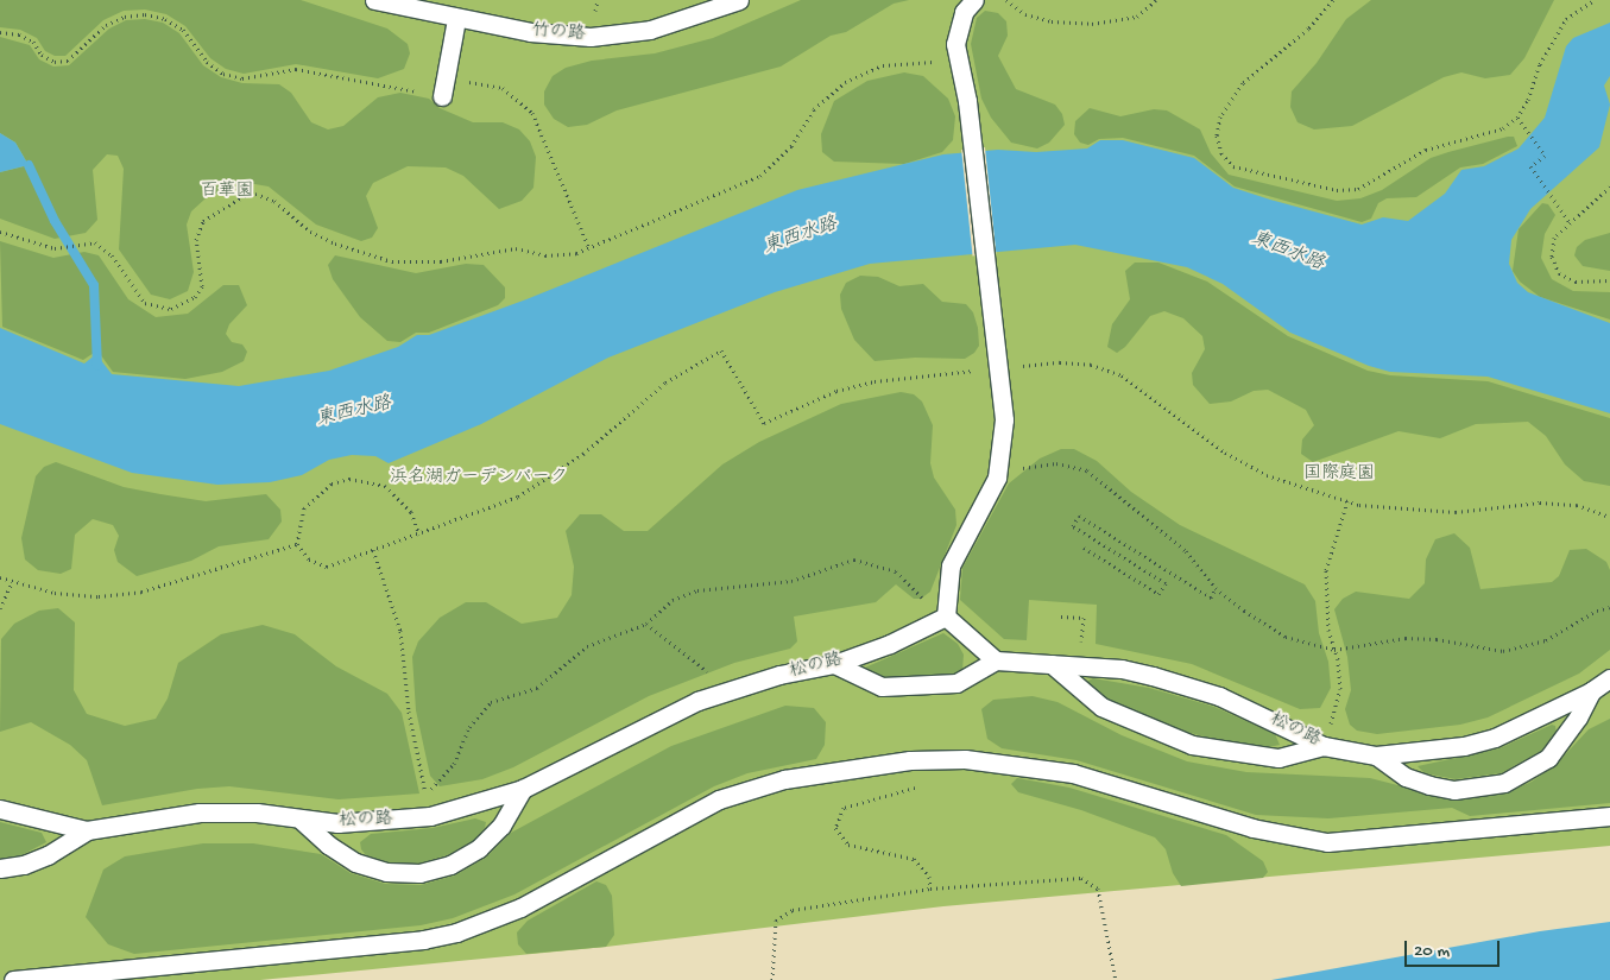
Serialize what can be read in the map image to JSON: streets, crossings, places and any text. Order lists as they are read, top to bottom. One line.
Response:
{"streets":{"lane":["竹の路","松の路"]},"water":["東西水路"],"parks":["百華園","国際庭園","浜名湖ガーデンパーク"],"scale_bar":"20 m"}
